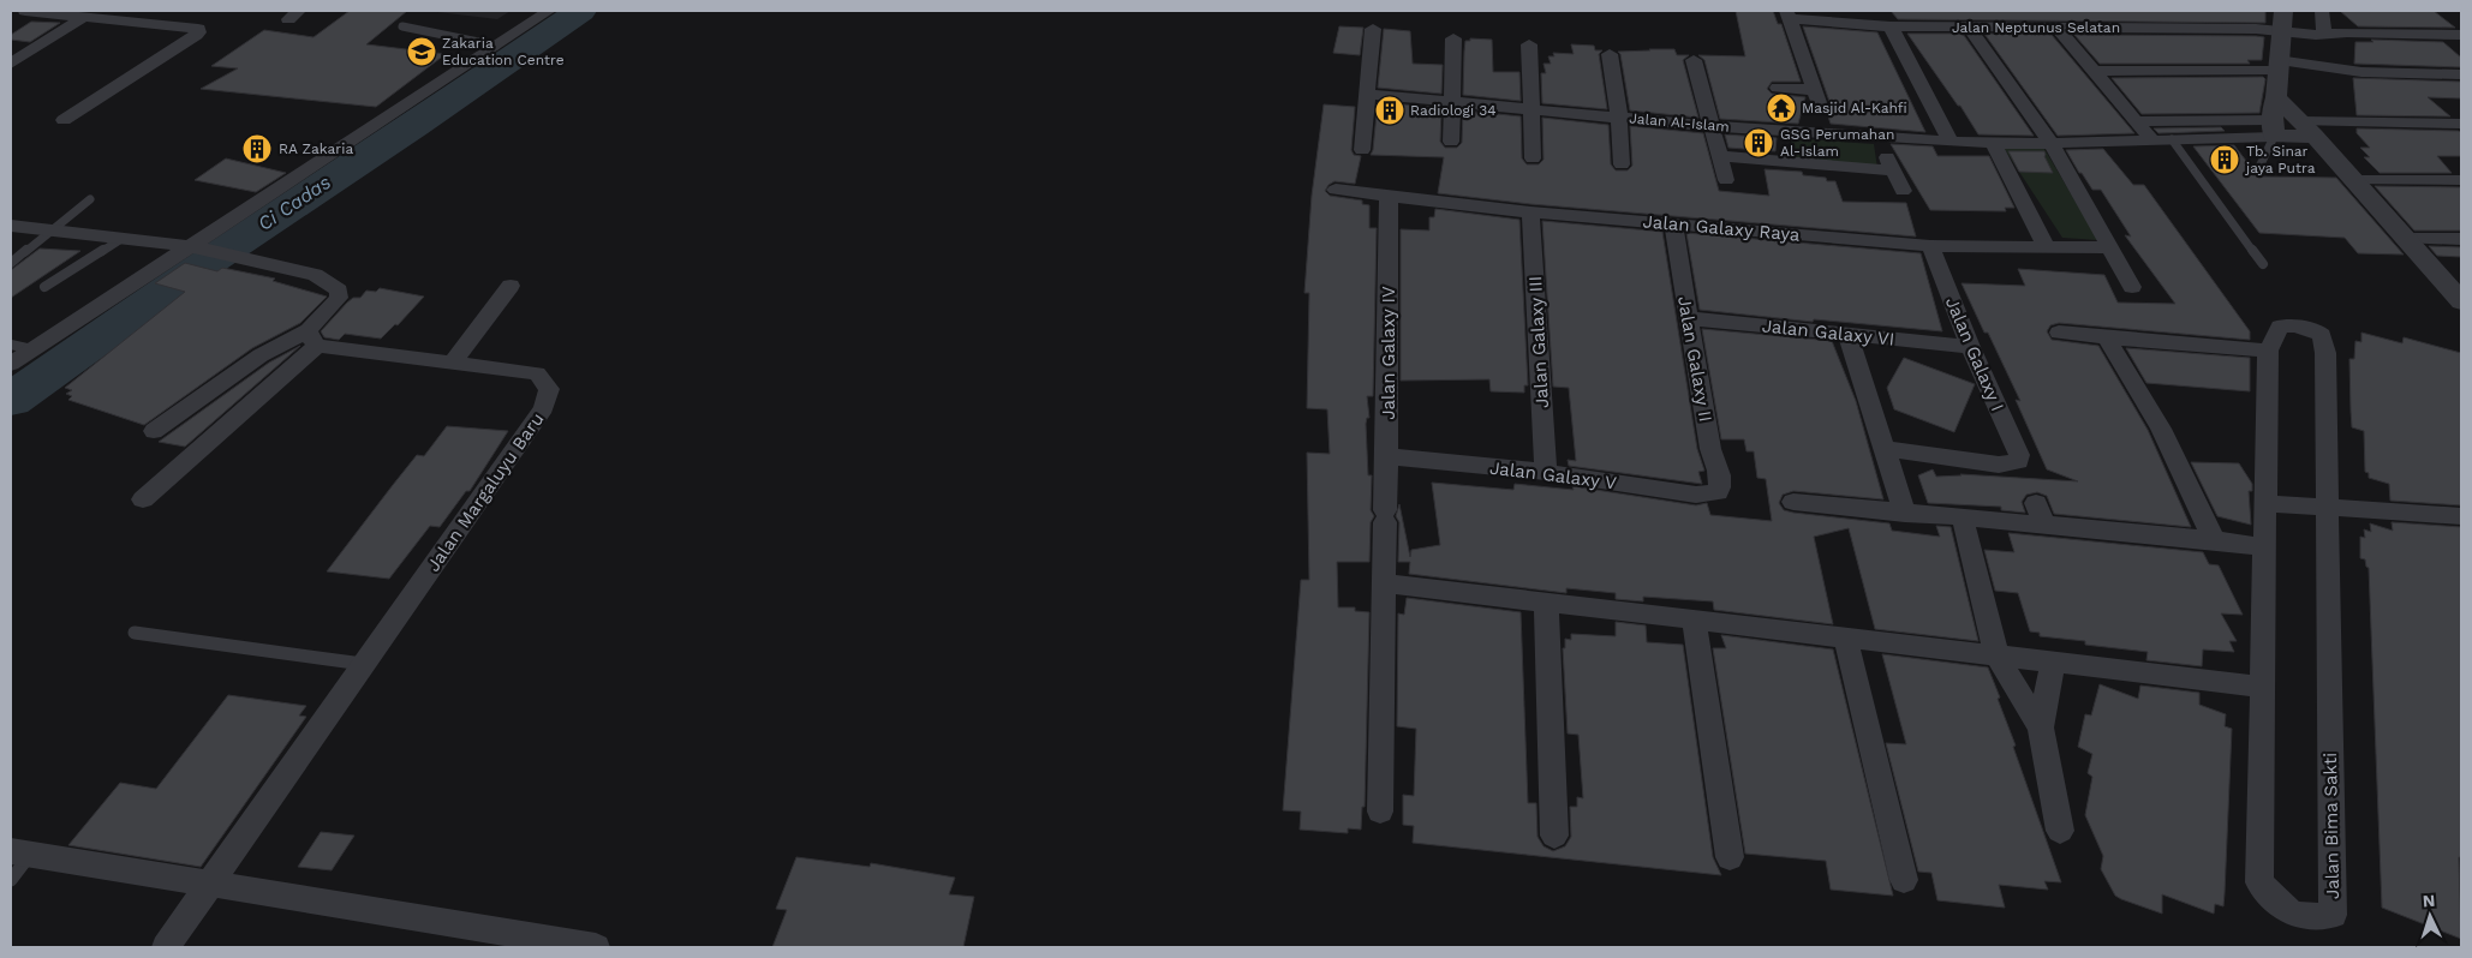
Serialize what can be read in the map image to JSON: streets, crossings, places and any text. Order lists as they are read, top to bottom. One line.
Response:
{"streets":{"street":["Jalan Neptunus Selatan","Jalan Al-Islam","Jalan Galaxy Raya","Jalan Galaxy VI","Jalan Galaxy III","Jalan Galaxy IV","Jalan Galaxy I","Jalan Galaxy II","Jalan Galaxy V","Jalan Margaluyu Baru","Jalan Bima Sakti"]},"crossings":[["Jalan Galaxy Raya","Jalan Galaxy III"],["Jalan Galaxy Raya","Jalan Galaxy IV"],["Jalan Galaxy Raya","Jalan Galaxy I"],["Jalan Galaxy Raya","Jalan Galaxy II"],["Jalan Galaxy VI","Jalan Galaxy I"],["Jalan Galaxy VI","Jalan Galaxy II"],["Jalan Galaxy III","Jalan Galaxy V"],["Jalan Galaxy IV","Jalan Galaxy V"],["Jalan Galaxy II","Jalan Galaxy V"]],"water":["Ci Cadas"],"places":{"school or university":["Zakaria Education Centre"],"temple":["Masjid Al-Kahfi"],"building":["Radiologi 34","GSG Perumahan Al-Islam","RA Zakaria","Tb. Sinar jaya Putra"]},"north":"top"}
